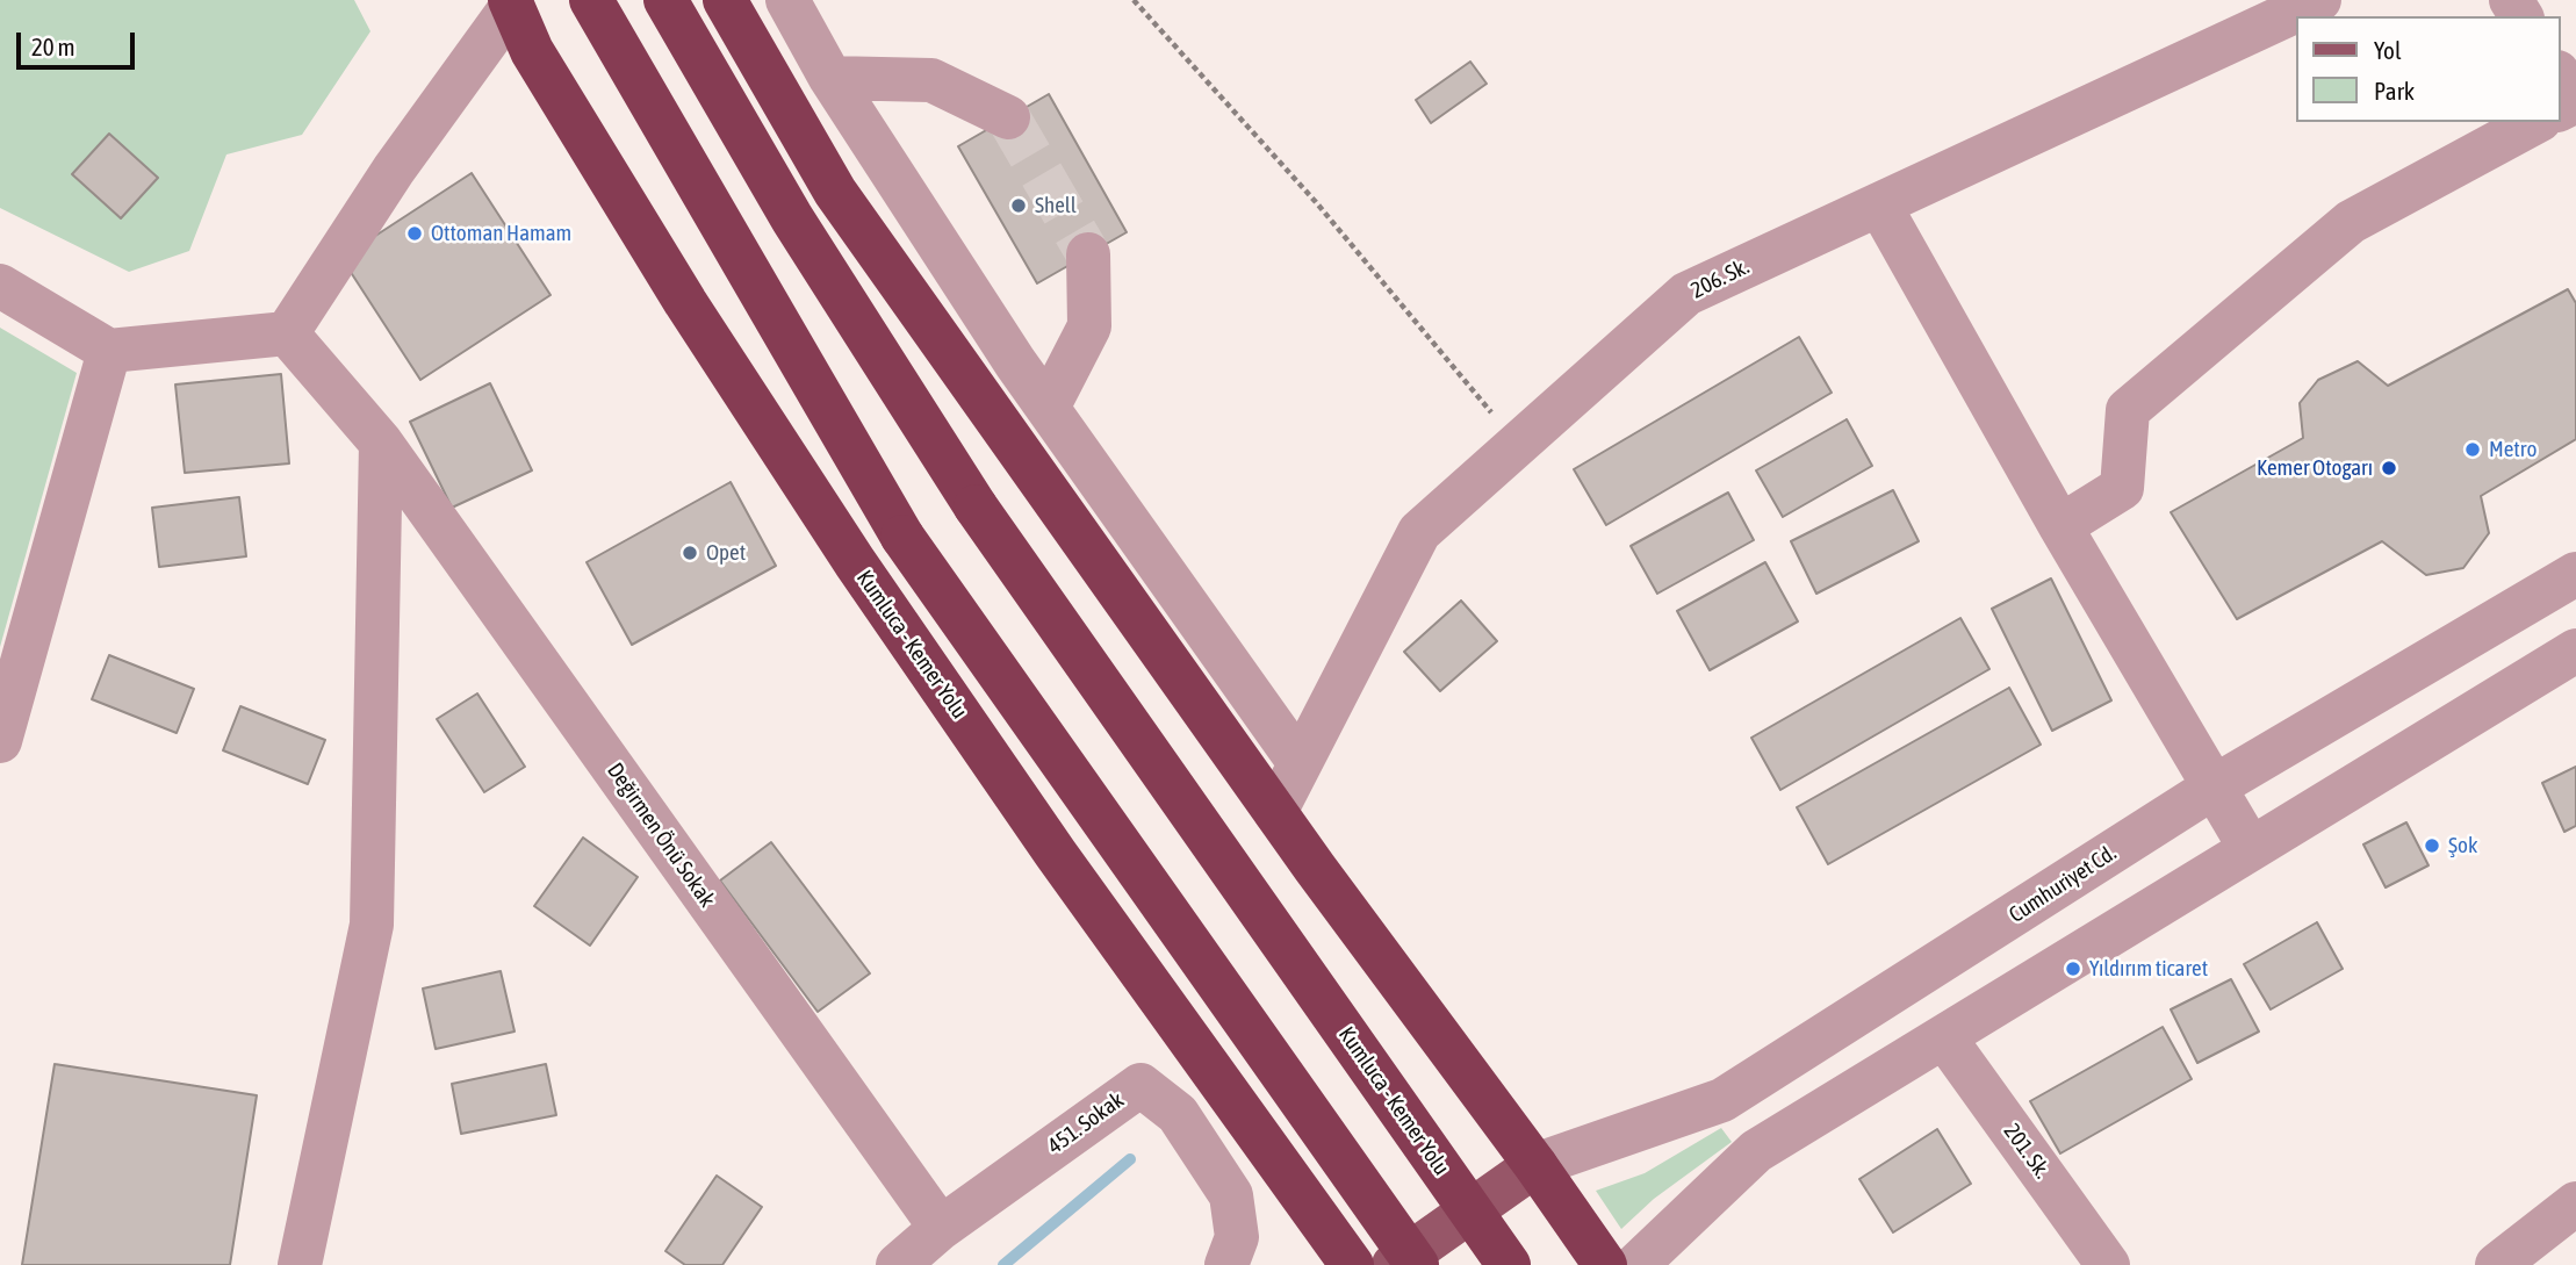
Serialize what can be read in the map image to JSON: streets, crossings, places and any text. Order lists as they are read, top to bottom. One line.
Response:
{"streets":{"highway":["Kumluca - Kemer Yolu"],"street":["206. Sk.","Değirmen Önü Sokak","Cumhuriyet Cd.","451. Sokak","201. Sk."]},"crossings":[["Değirmen Önü Sokak","451. Sokak"]],"places":["Shell","Ottoman Hamam","Metro","Kemer Otogarı","Opet","Şok","Yıldırım ticaret"],"legend":["Yol","Park"],"scale_bar":"20 m"}
